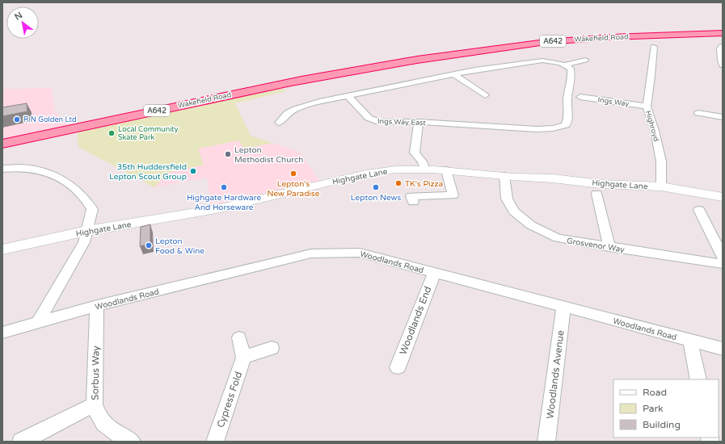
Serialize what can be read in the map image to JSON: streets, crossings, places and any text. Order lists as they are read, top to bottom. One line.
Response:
{"streets":{"highway":["Wakefield Road","A642"],"street":["Ings Way","Ings Way East","Highroyd","Highgate Lane","Grosvenor Way","Woodlands Road","Woodlands End","Sorbus Way","Woodlands Avenue","Cypress Fold"]},"crossings":[["Ings Way","Ings Way East"],["Ings Way","Highroyd"],["Highroyd","Highgate Lane"],["Highgate Lane","Grosvenor Way"],["Woodlands Road","Woodlands End"],["Woodlands Road","Sorbus Way"],["Woodlands Road","Woodlands Avenue"]],"places":["R N Golden Ltd","Local Community Skate Park","Lepton Methodist Church","35th Huddersfield Lepton Scout Group","Lepton's New Paradise","TK's Pizza","Highgate Hardware And Horseware","Lepton News","Lepton Food & Wine"],"legend":["Road","Park","Building"],"north":"top left"}
